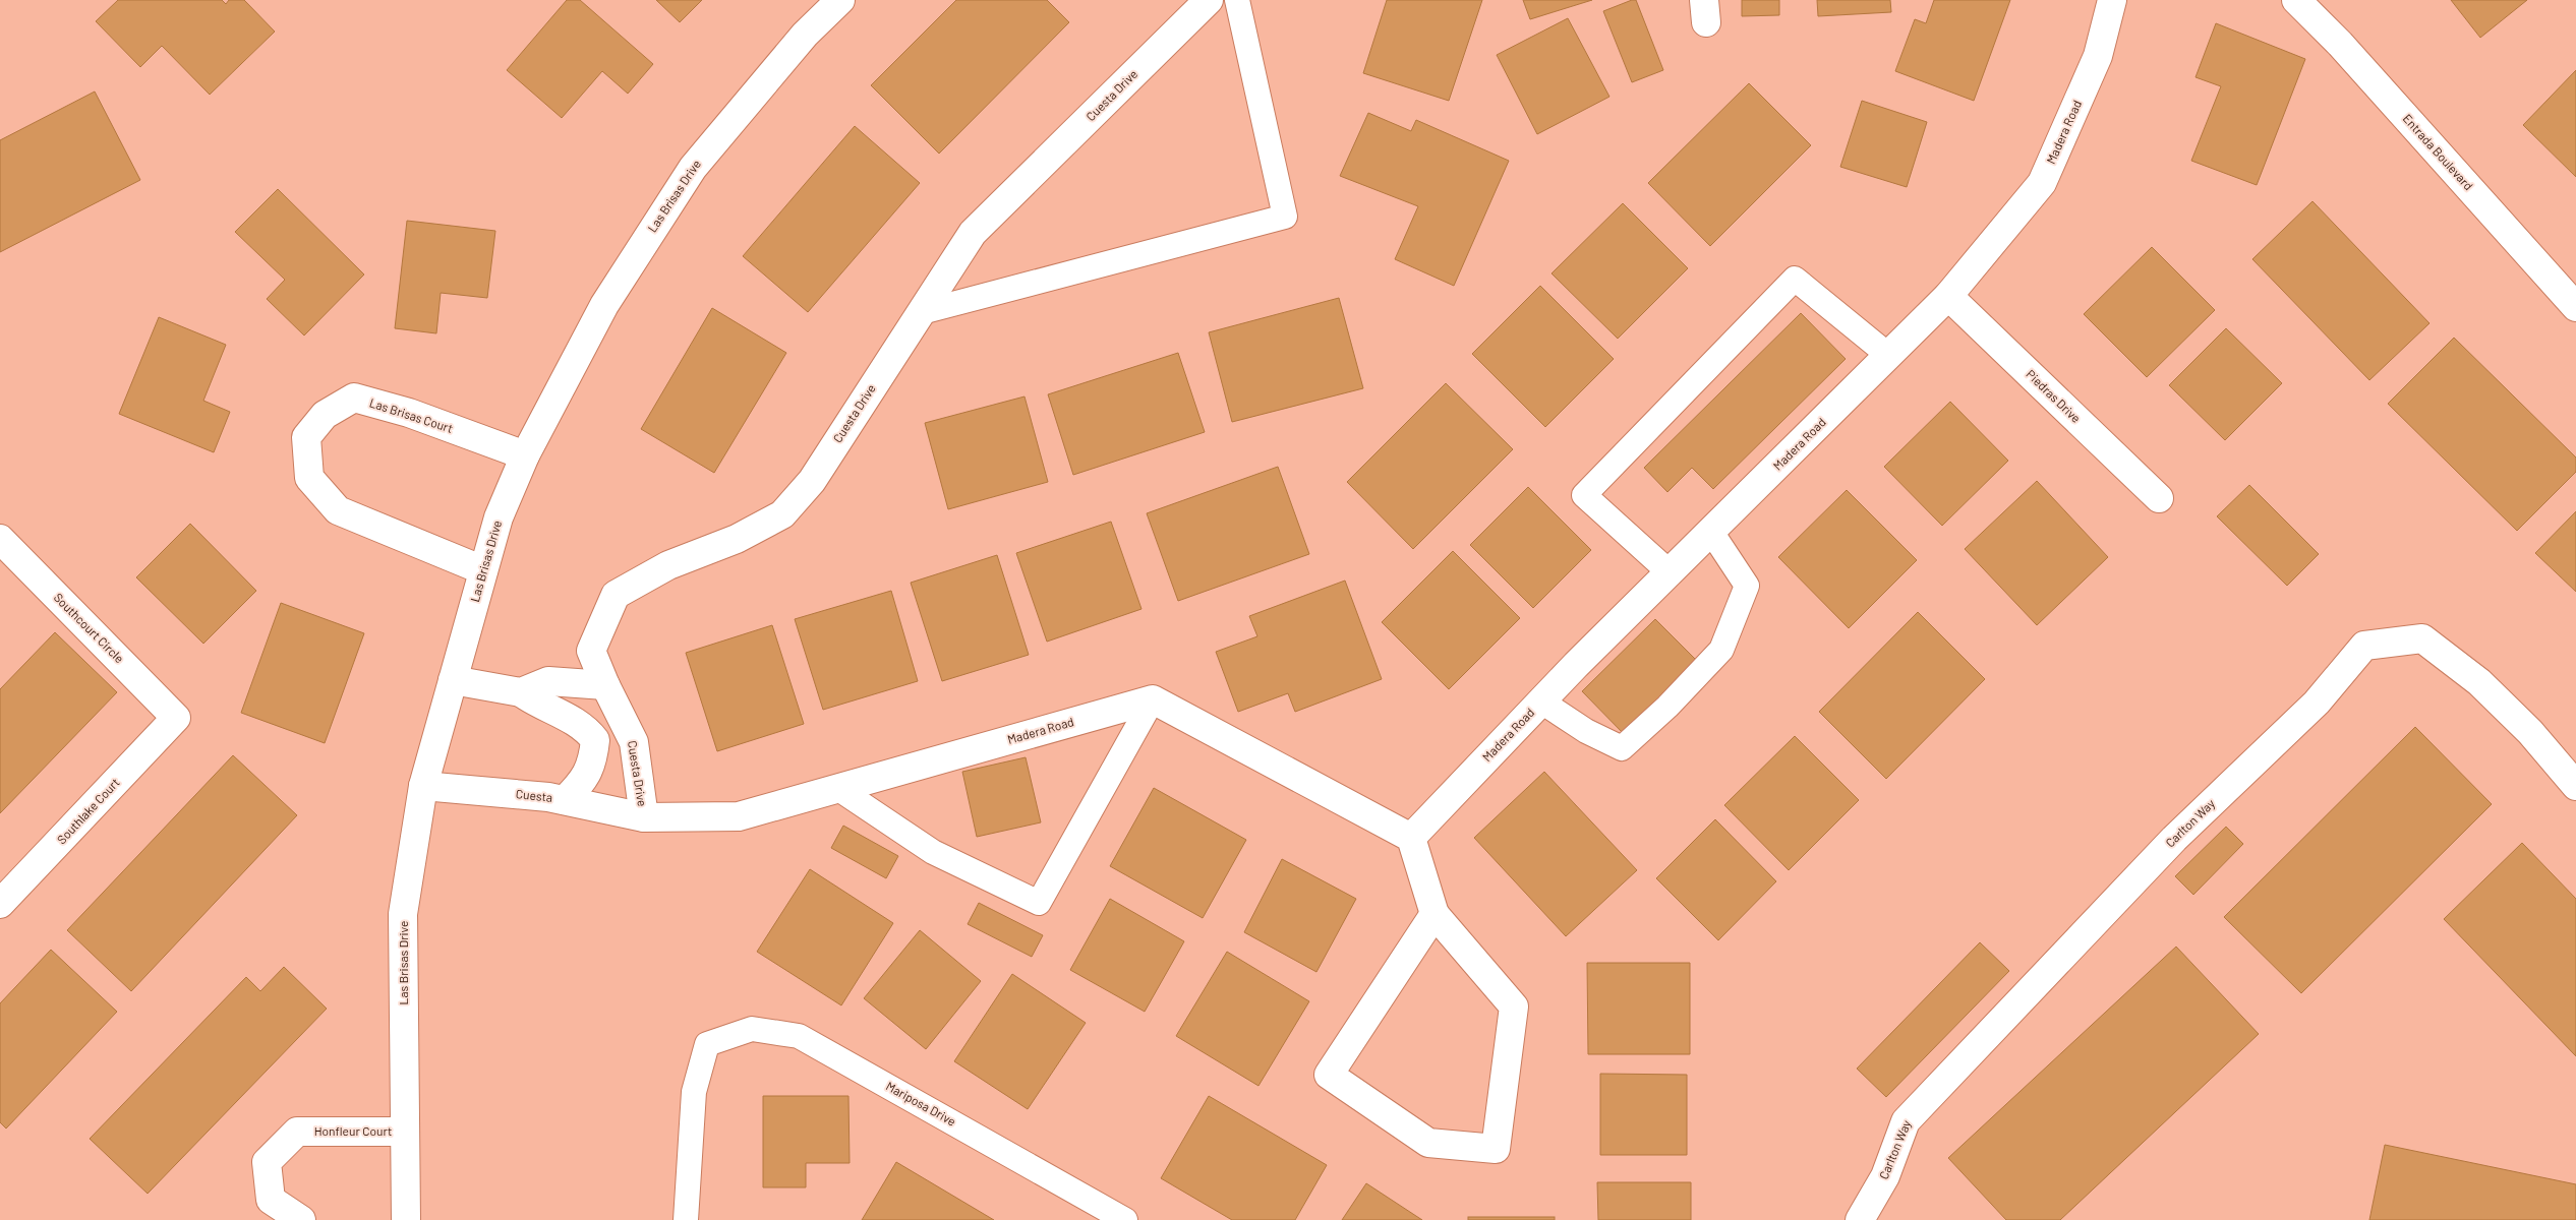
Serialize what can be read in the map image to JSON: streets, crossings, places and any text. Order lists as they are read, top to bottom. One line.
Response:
{"streets":{"street":["Cuesta Drive","Madera Road","Entrada Boulevard","Las Brisas Drive","Piedras Drive","Las Brisas Court","Southcourt Circle","Cuesta","Southlake Court","Carlton Way","Honfleur Court"],"lane":["Mariposa Drive"]},"crossings":[["Cuesta Drive","Madera Road"],["Cuesta Drive","Cuesta"],["Madera Road","Piedras Drive"],["Madera Road","Cuesta"],["Las Brisas Drive","Las Brisas Court"],["Las Brisas Drive","Cuesta"],["Las Brisas Drive","Honfleur Court"],["Southcourt Circle","Southlake Court"]]}
